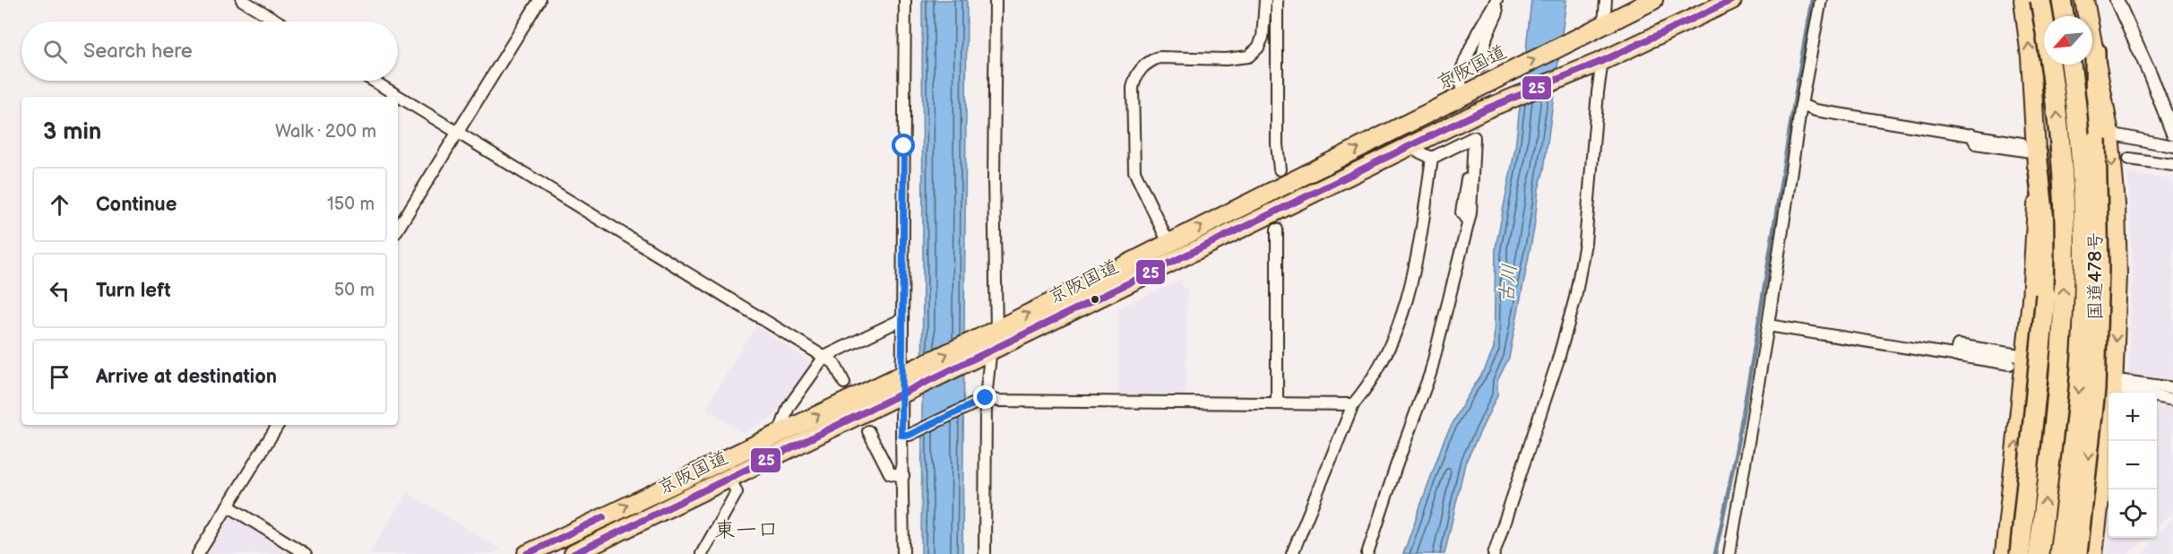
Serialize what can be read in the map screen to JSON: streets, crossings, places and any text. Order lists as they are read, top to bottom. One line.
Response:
{"streets":{"highway":["京阪国道","国道478号"]},"districts":["東一口"],"water":["古川"],"lines":["transit line 25"],"north":"bottom left","page":{"search":"Search here","heading":["3 min","Walk · 200 m"],"list":[["Continue","150 m"],["Turn left","50 m"],"Arrive at destination"],"map_buttons":["+","−"]}}
